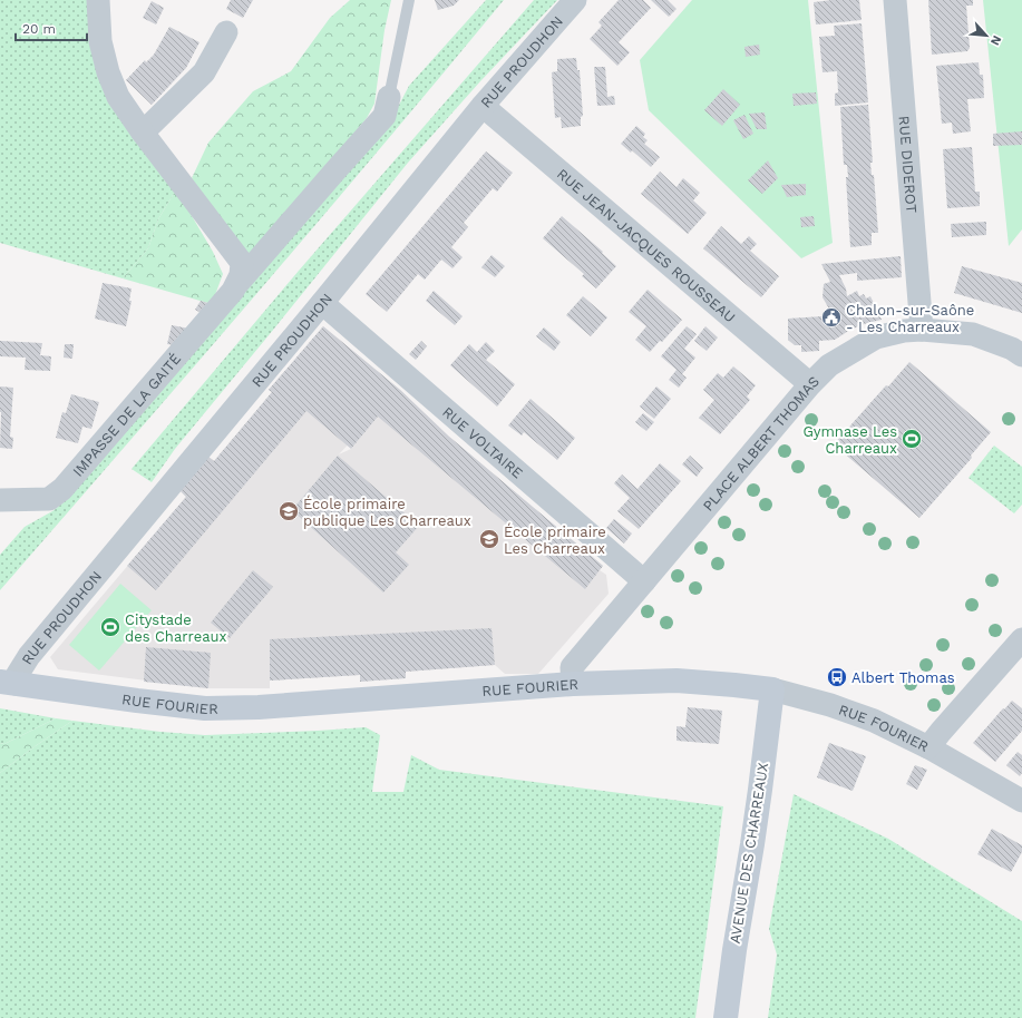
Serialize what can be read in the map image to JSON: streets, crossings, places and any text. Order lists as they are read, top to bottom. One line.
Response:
{"streets":{"main road":["RUE FOURIER","AVENUE DES CHARREAUX"],"street":["RUE PROUDHON","RUE DIDEROT","RUE JEAN-JACQUES ROUSSEAU","IMPASSE DE LA GAITÉ","RUE VOLTAIRE","PLACE ALBERT THOMAS"]},"crossings":[["RUE PROUDHON","RUE JEAN-JACQUES ROUSSEAU"],["RUE PROUDHON","RUE VOLTAIRE"],["RUE PROUDHON","RUE FOURIER"],["RUE DIDEROT","PLACE ALBERT THOMAS"],["RUE JEAN-JACQUES ROUSSEAU","PLACE ALBERT THOMAS"],["RUE VOLTAIRE","PLACE ALBERT THOMAS"],["PLACE ALBERT THOMAS","RUE FOURIER"],["RUE FOURIER","AVENUE DES CHARREAUX"]],"places":{"public building":["Chalon-sur-Saône - Les Charreaux"],"sports":["Gymnase Les Charreaux","Citystade des Charreaux"],"school or university":["École primaire publique Les Charreaux","École primaire Les Charreaux"],"bus stop":["Albert Thomas"]},"scale_bar":"20 m","north":"bottom right"}
